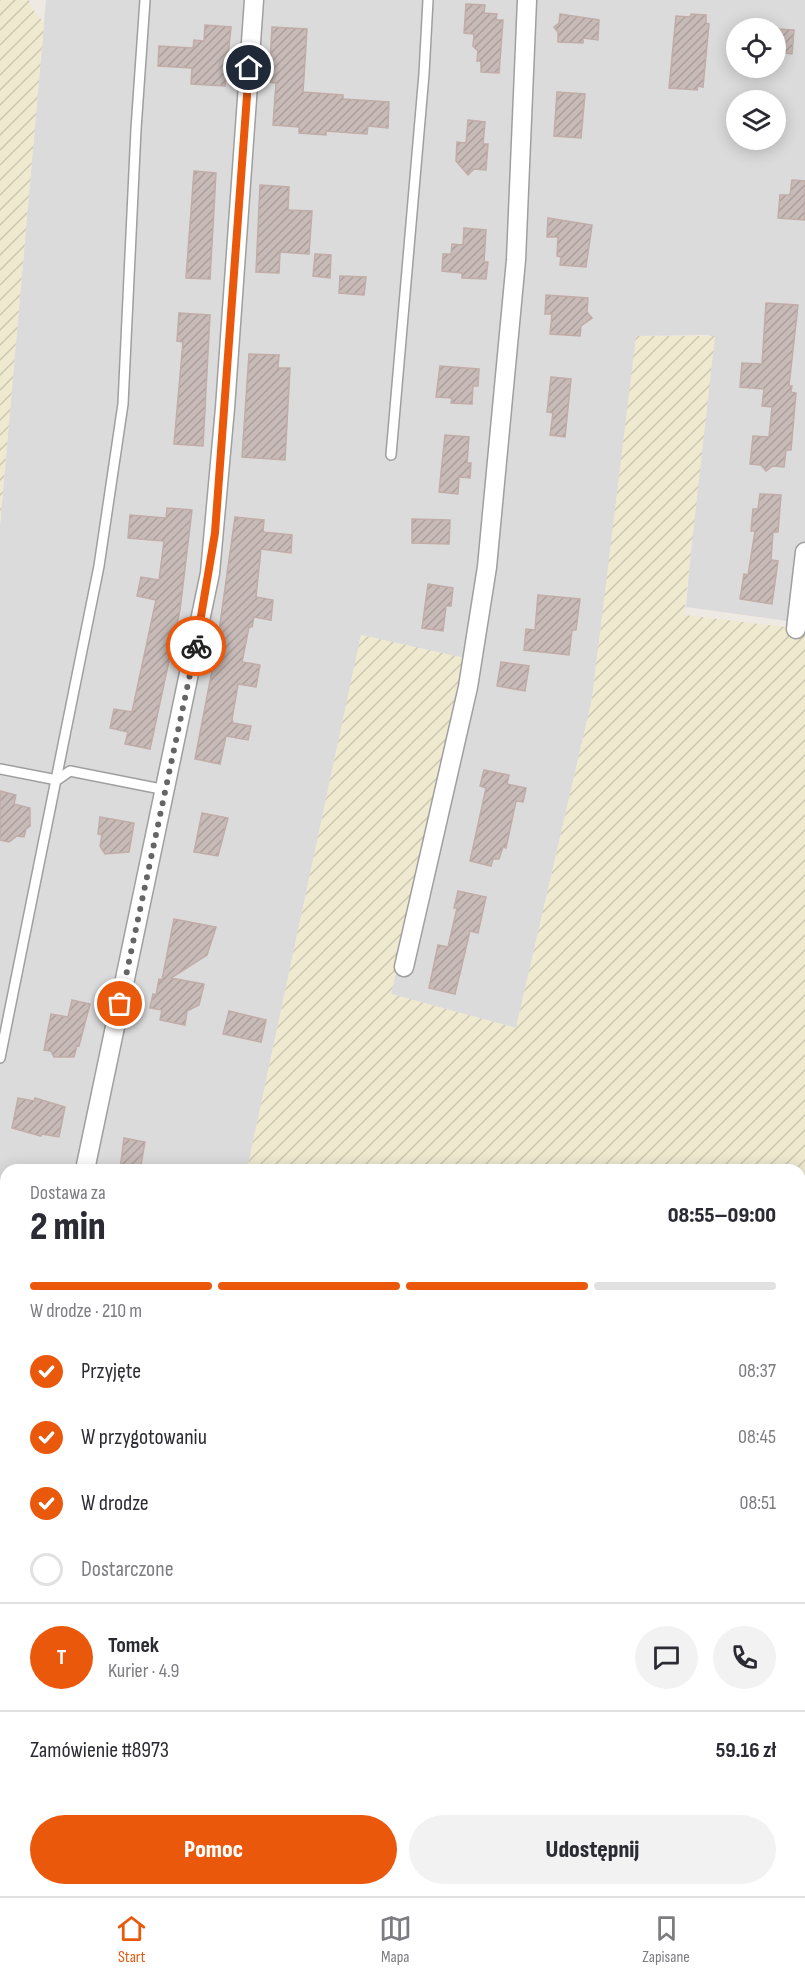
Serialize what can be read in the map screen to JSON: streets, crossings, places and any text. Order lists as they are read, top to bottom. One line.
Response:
{"page":{"heading":["2 min","Dostawa za","08:55–09:00"],"panel":["Tomek","Kurier · 4.9","Zamówienie #8973","59.16 zł"],"bar":"W drodze · 210 m","list":[["Przyjęte","08:37"],["W przygotowaniu","08:45"],["W drodze","08:51"],"Dostarczone"],"round":"T","buttons":["Pomoc","Udostępnij"],"tabs":["Start","Mapa","Zapisane"]}}
